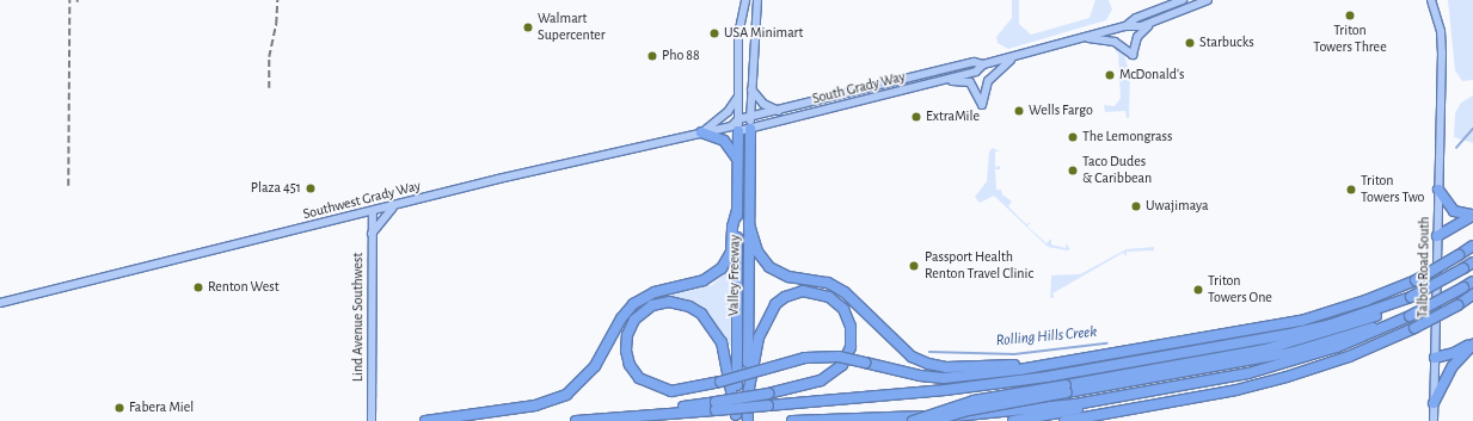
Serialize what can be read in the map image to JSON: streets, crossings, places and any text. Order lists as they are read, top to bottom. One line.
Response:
{"streets":{"highway":["Valley Freeway"],"main road":["South Grady Way","Southwest Grady Way","Talbot Road South","Lind Avenue Southwest"]},"crossings":[["South Grady Way","Southwest Grady Way"],["South Grady Way","Valley Freeway"],["Southwest Grady Way","Valley Freeway"],["Southwest Grady Way","Lind Avenue Southwest"]],"water":["Rolling Hills Creek"],"places":["Triton Towers Three","Walmart Supercenter","USA Minimart","Starbucks","Pho 88","McDonald's","Wells Fargo","ExtraMile","The Lemongrass","Taco Dudes & Caribbean","Plaza 451","Triton Towers Two","Uwajimaya","Passport Health Renton Travel Clinic","Renton West","Triton Towers One","Fabera Miel"]}
